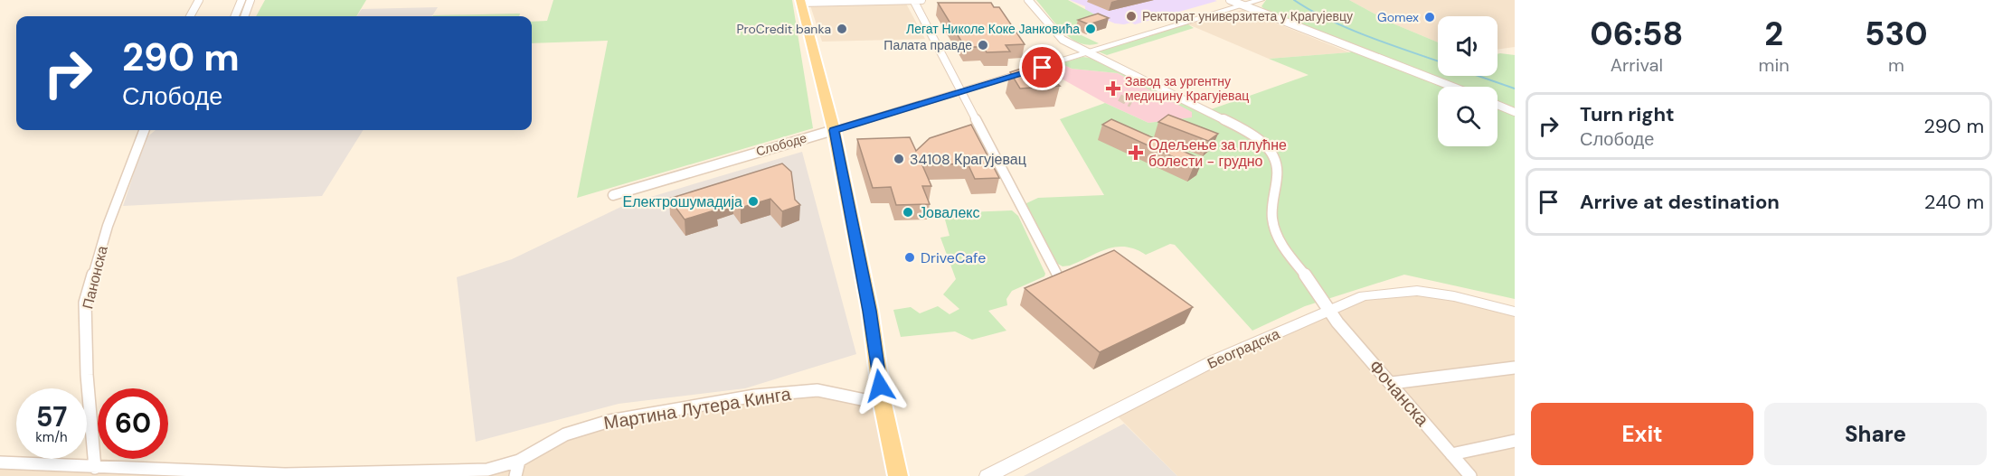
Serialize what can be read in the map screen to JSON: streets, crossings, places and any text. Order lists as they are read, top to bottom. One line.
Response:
{"streets":{"street":["Слободе","Панонска","Београдска","Фочанска","Мартина Лутера Кинга"]},"crossings":[["Слободе","Фочанска"],["Панонска","Мартина Лутера Кинга"],["Београдска","Фочанска"]],"places":{"other":["Ректорат универзитета у Крагујевцу","Gomex","ProCredit banka","Легат Николе Коке Јанковића","Палата правде","34108 Крагујевац","Електрошумадија","Јовалекс","DriveCafe"],"health":["Завод за ургентну медицину Крагујевац","Одељење за плућне болести - грудно"]},"page":{"eta":["06:58","Arrival","2","min","530","m"],"turn":["290 m","Слободе"],"list":[{"name":"Turn right","note":"Слободе","value":"290 m"},{"name":"Arrive at destination","value":"240 m"}],"speed":"57 km/h","limit":"60","buttons":["Exit","Share"]}}
